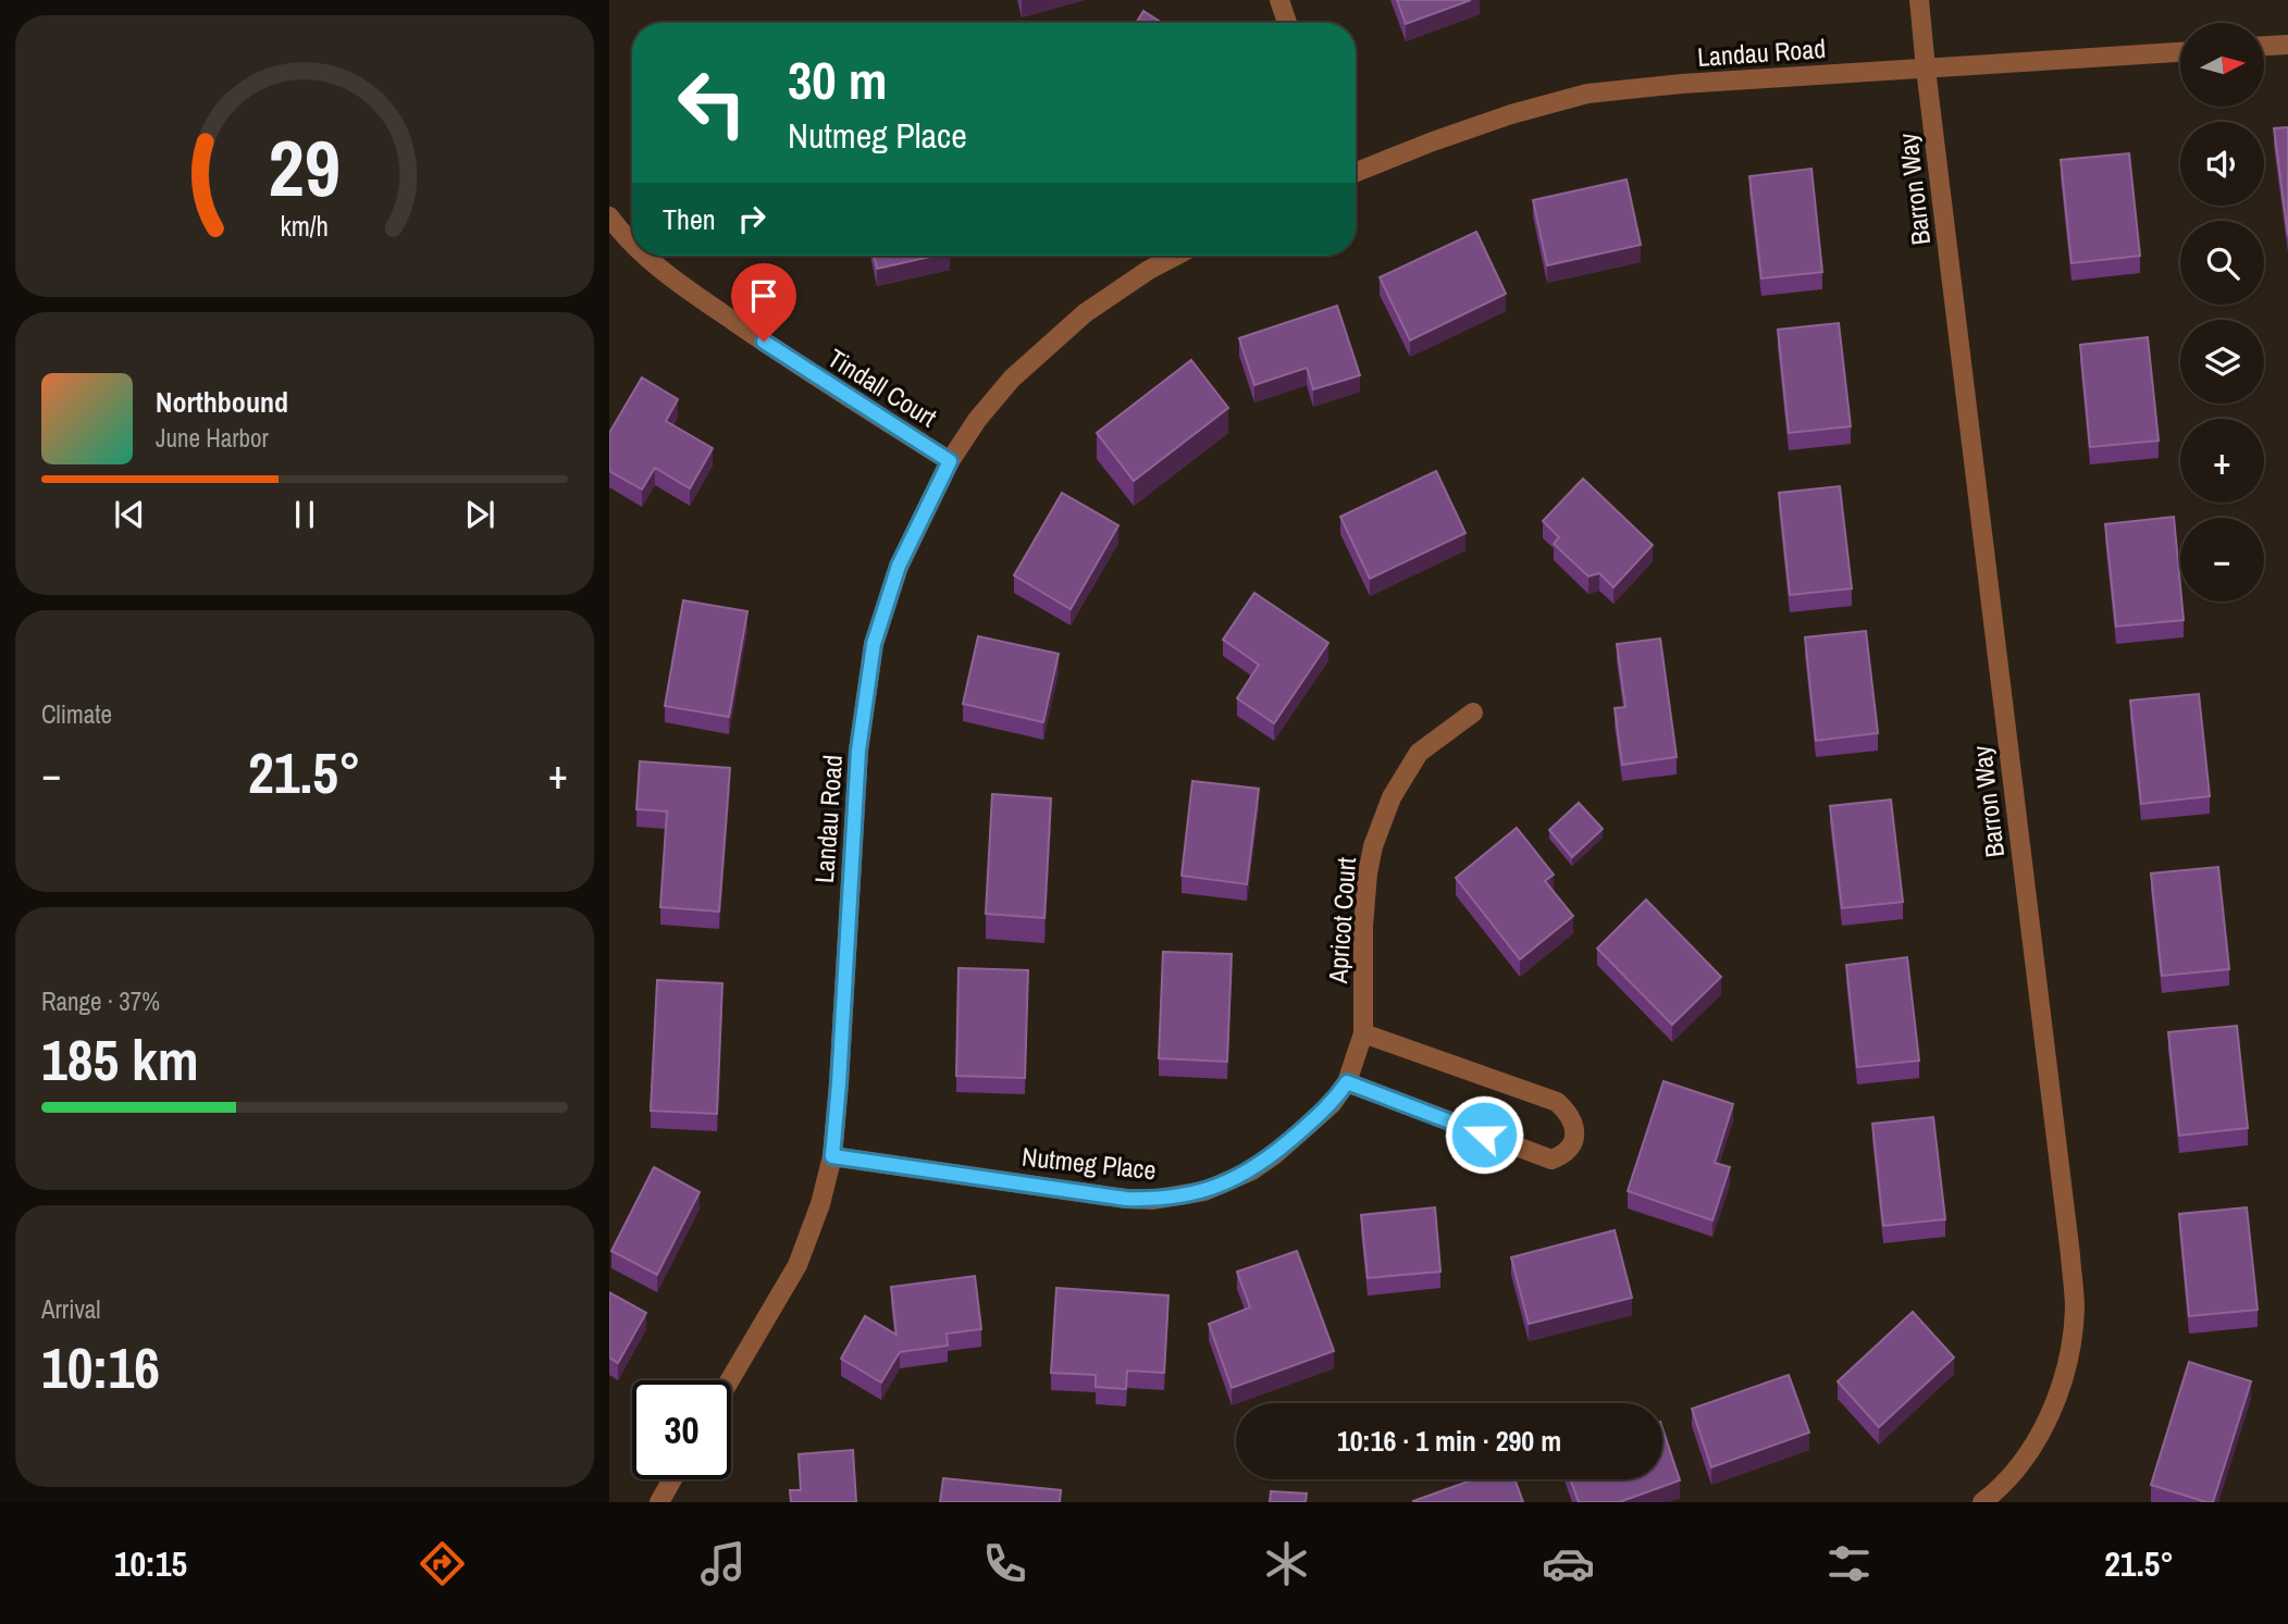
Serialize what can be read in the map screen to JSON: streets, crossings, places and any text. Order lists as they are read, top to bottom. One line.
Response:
{"streets":{"street":["Landau Road","Barron Way","Tindall Court","Apricot Court","Nutmeg Place"]},"crossings":[["Landau Road","Barron Way"],["Landau Road","Tindall Court"],["Landau Road","Nutmeg Place"],["Apricot Court","Nutmeg Place"]],"north":"right","page":{"map_buttons":["+","−"],"turn":["30 m","Nutmeg Place"],"then":"Then","song":["Northbound","June Harbor"],"tile":["Climate",["Range · 37%","185 km"],["Arrival","10:16"]],"heat":["−","21.5°","+"],"limit":"30","trip":"10:16 · 1 min · 290 m","tabs":["10:15","21.5°"],"gauge":["29","km/h"]}}
